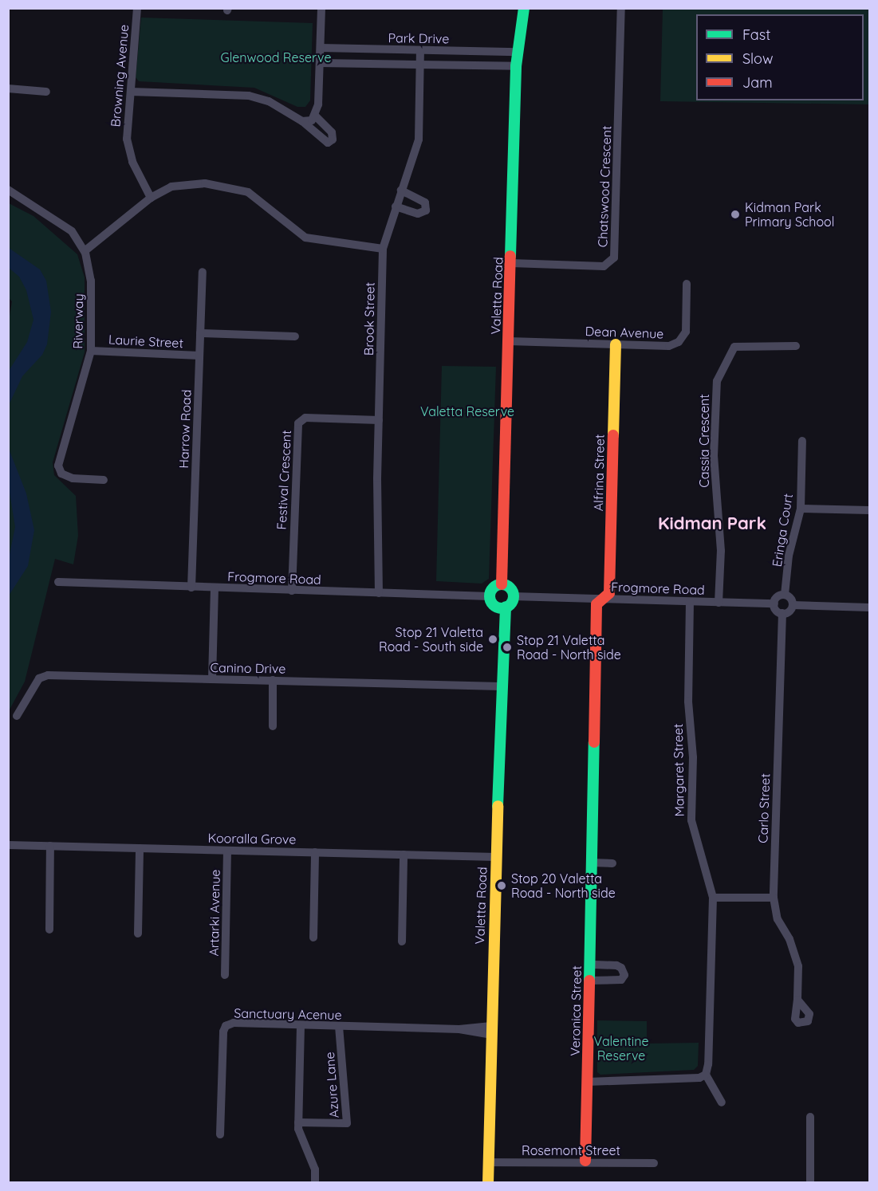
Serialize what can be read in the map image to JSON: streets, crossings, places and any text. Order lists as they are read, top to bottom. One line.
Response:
{"streets":{"street":["Park Drive","Browning Avenue","Chatswood Crescent","Valetta Road","Brook Street","Riverway","Dean Avenue","Laurie Street","Harrow Road","Cassia Crescent","Alfrina Street","Festival Crescent","Eringa Court","Frogmore Road","Canino Drive","Margaret Street","Carlo Street","Kooralla Grove","Artarki Avenue","Veronica Street","Sanctuary Acenue","Azure Lane","Rosemont Street"]},"crossings":[["Park Drive","Valetta Road"],["Park Drive","Brook Street"],["Chatswood Crescent","Valetta Road"],["Valetta Road","Dean Avenue"],["Valetta Road","Frogmore Road"],["Valetta Road","Canino Drive"],["Valetta Road","Kooralla Grove"],["Valetta Road","Sanctuary Acenue"],["Valetta Road","Rosemont Street"],["Brook Street","Festival Crescent"],["Brook Street","Frogmore Road"],["Riverway","Laurie Street"],["Dean Avenue","Alfrina Street"],["Laurie Street","Harrow Road"],["Harrow Road","Frogmore Road"],["Cassia Crescent","Frogmore Road"],["Alfrina Street","Frogmore Road"],["Alfrina Street","Veronica Street"],["Festival Crescent","Frogmore Road"],["Eringa Court","Frogmore Road"],["Eringa Court","Carlo Street"],["Frogmore Road","Margaret Street"],["Frogmore Road","Carlo Street"],["Frogmore Road","Veronica Street"],["Kooralla Grove","Artarki Avenue"],["Veronica Street","Rosemont Street"],["Sanctuary Acenue","Azure Lane"]],"districts":["Kidman Park"],"parks":["Glenwood Reserve","Valetta Reserve","Valentine Reserve"],"places":["Kidman Park Primary School","Stop 21 Valetta Road - South side","Stop 21 Valetta Road - North side","Stop 20 Valetta Road - North side"],"legend":["Fast","Slow","Jam"]}
